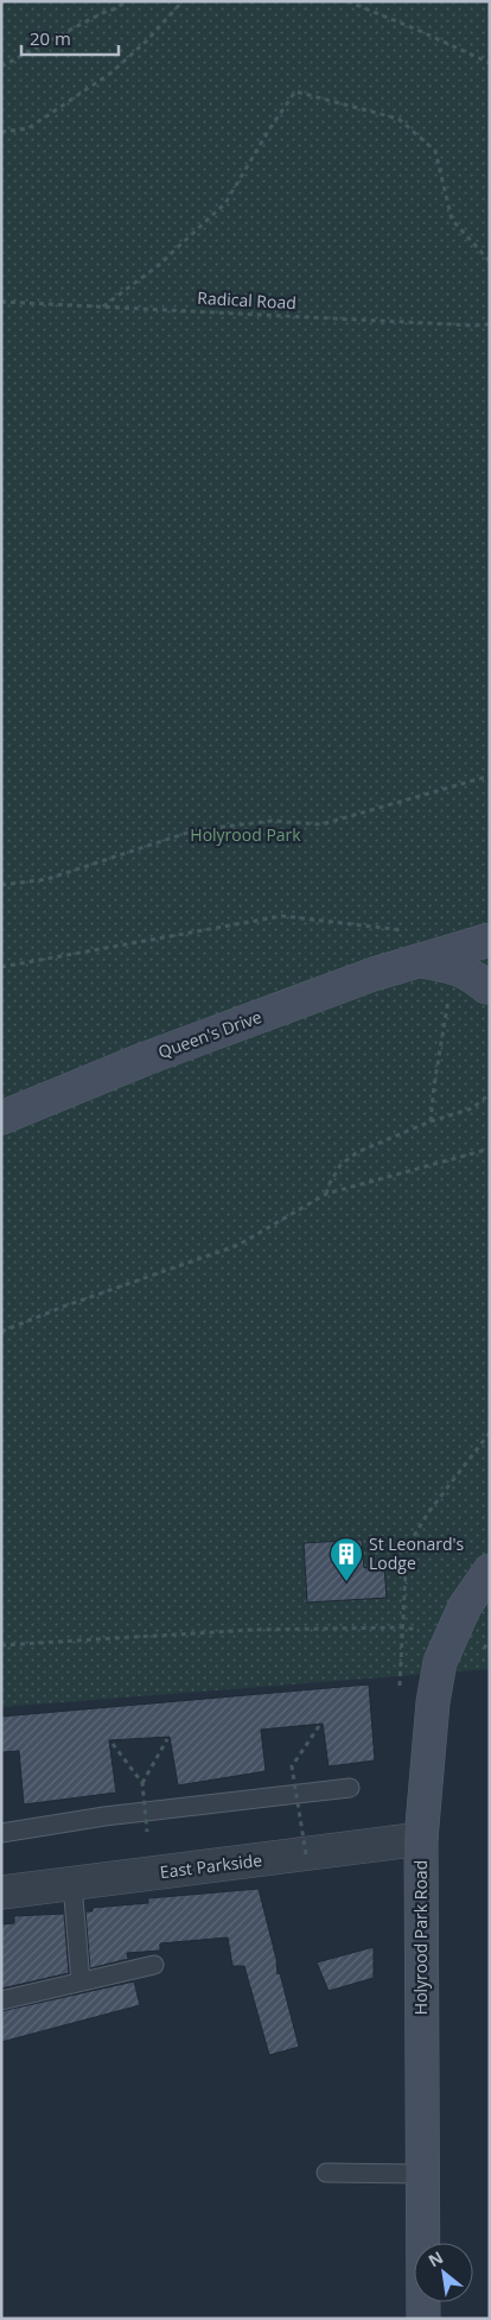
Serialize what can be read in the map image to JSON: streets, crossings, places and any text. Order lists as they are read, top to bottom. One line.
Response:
{"streets":{"street":["Queen's Drive","East Parkside","Holyrood Park Road"],"path":["Radical Road"]},"crossings":[["East Parkside","Holyrood Park Road"]],"parks":["Holyrood Park"],"places":{"building":["St Leonard's Lodge"]},"scale_bar":"20 m","north":"top left"}
